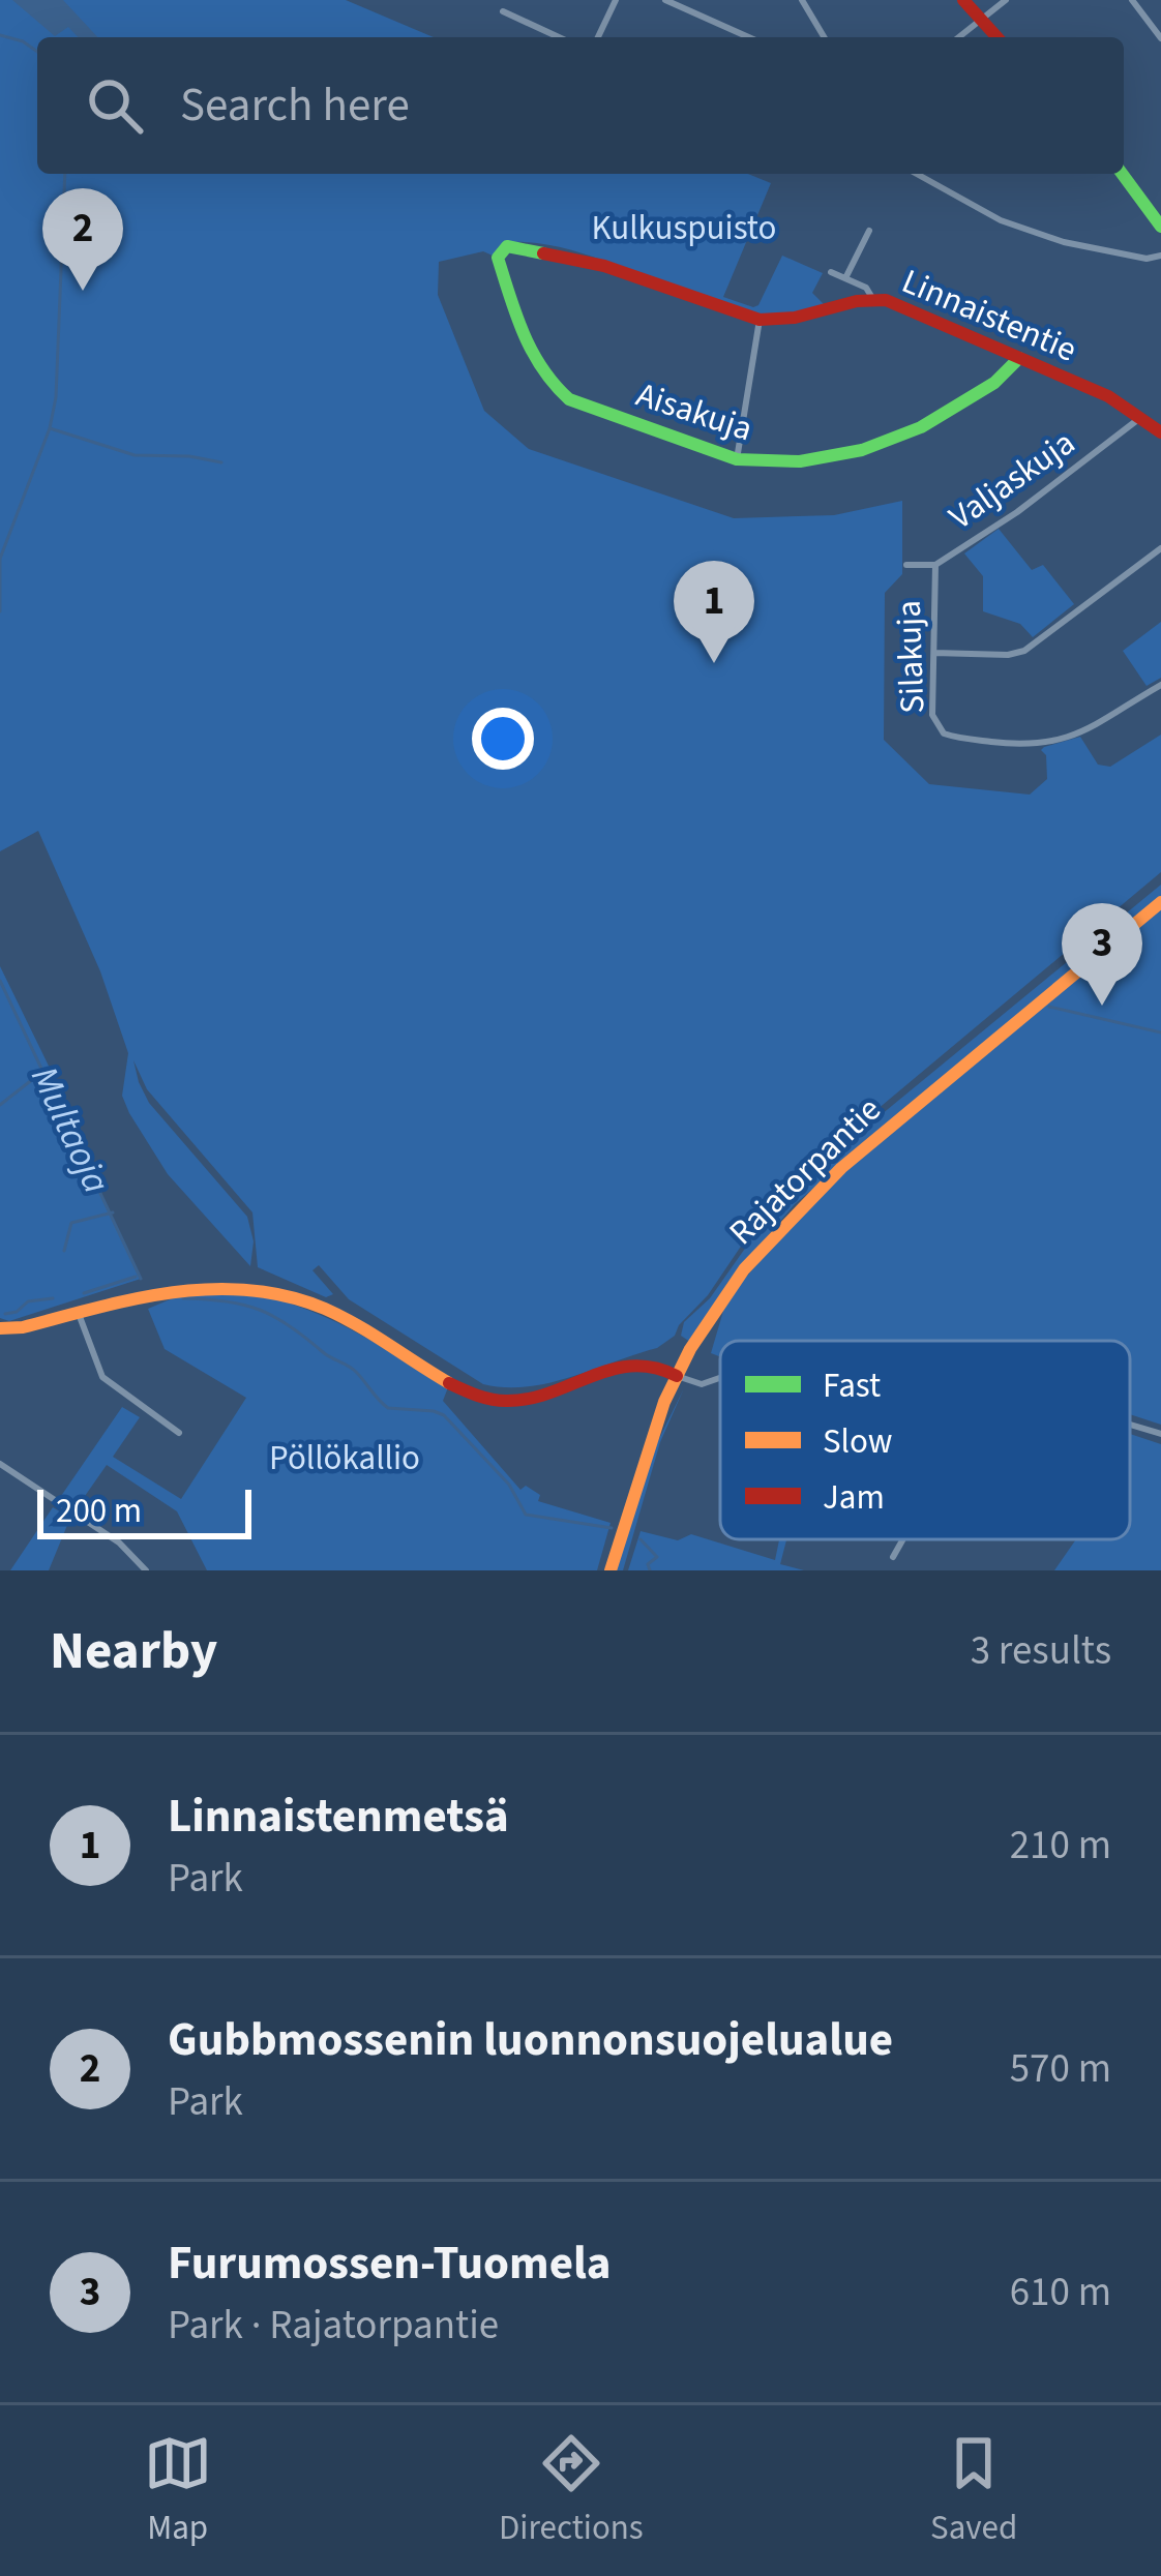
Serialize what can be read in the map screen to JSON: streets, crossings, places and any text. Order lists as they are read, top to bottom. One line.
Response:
{"streets":{"street":["Linnaistentie","Aisakuja","Valjaskuja","Silakuja","Rajatorpantie"]},"crossings":[["Linnaistentie","Aisakuja"],["Linnaistentie","Valjaskuja"],["Valjaskuja","Silakuja"]],"water":["Multaoja"],"parks":["Kulkuspuisto","Pöllökallio"],"legend":["Fast","Slow","Jam"],"scale_bar":"200 m","page":{"search":"Search here","pins":["2","1","3"],"scale":"200 m","heading":["Nearby","3 results"],"list":[{"mark":"1","name":"Linnaistenmetsä","note":"Park","value":"210 m"},{"mark":"2","name":"Gubbmossenin luonnonsuojelualue","note":"Park","value":"570 m"},{"mark":"3","name":"Furumossen-Tuomela","note":"Park · Rajatorpantie","value":"610 m"}],"nav":["Map","Directions","Saved"]}}
